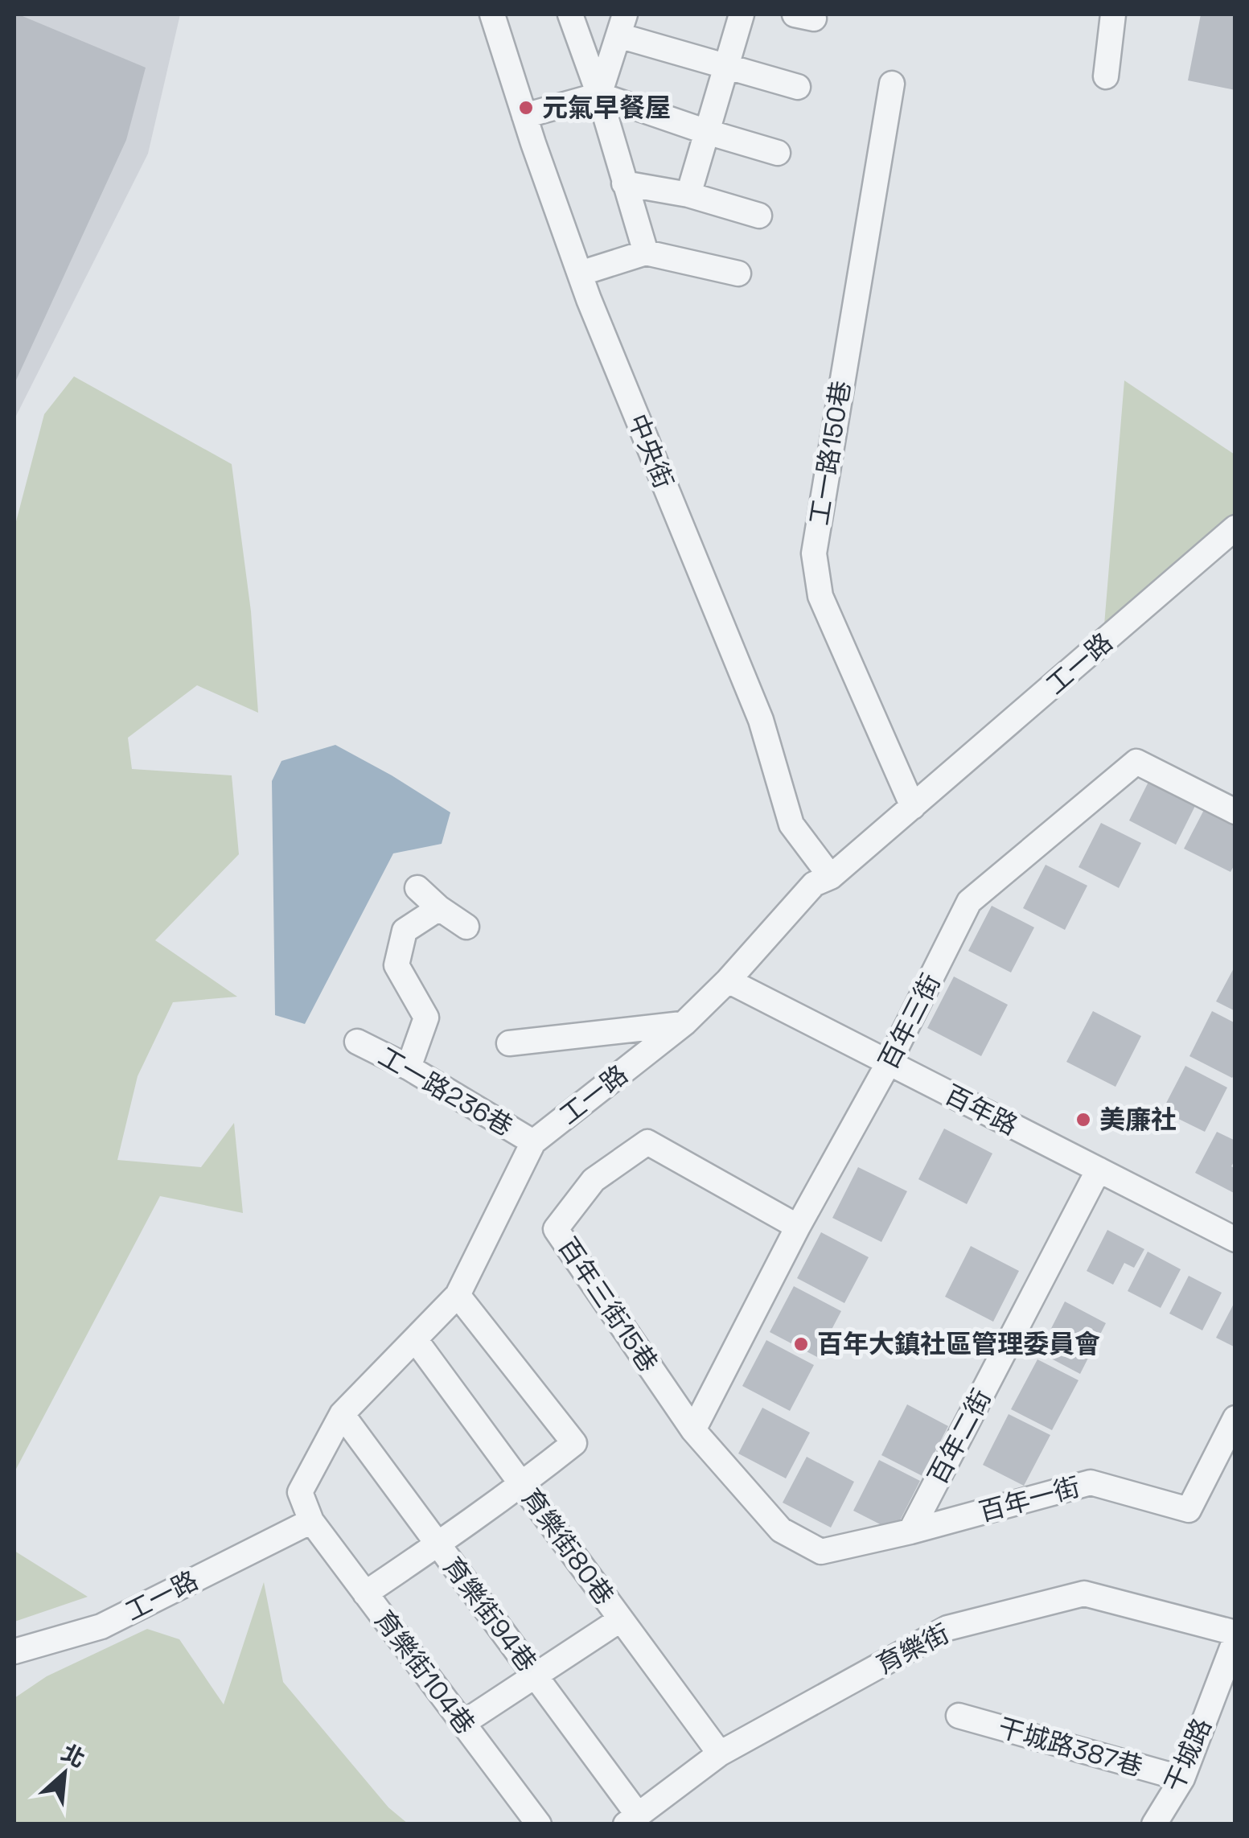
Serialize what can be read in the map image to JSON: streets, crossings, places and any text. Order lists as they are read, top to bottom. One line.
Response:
{"streets":{"street":["中央街","工一路150巷","工一路","百年三街","工一路236巷","百年路","百年三街15巷","百年二街","百年一街","育樂街80巷","育樂街94巷","育樂街","育樂街104巷","干城路387巷","干城路"]},"crossings":[["中央街","工一路"],["工一路150巷","工一路"],["工一路","工一路236巷"],["工一路","百年路"],["工一路","育樂街80巷"],["工一路","育樂街94巷"],["工一路","育樂街104巷"],["百年三街","百年路"],["百年三街","百年三街15巷"],["百年路","百年二街"],["百年二街","百年一街"],["育樂街80巷","育樂街"],["育樂街94巷","育樂街"],["干城路387巷","干城路"]],"places":["元氣早餐屋","美廉社","百年大鎮社區管理委員會"],"north":"top right"}
